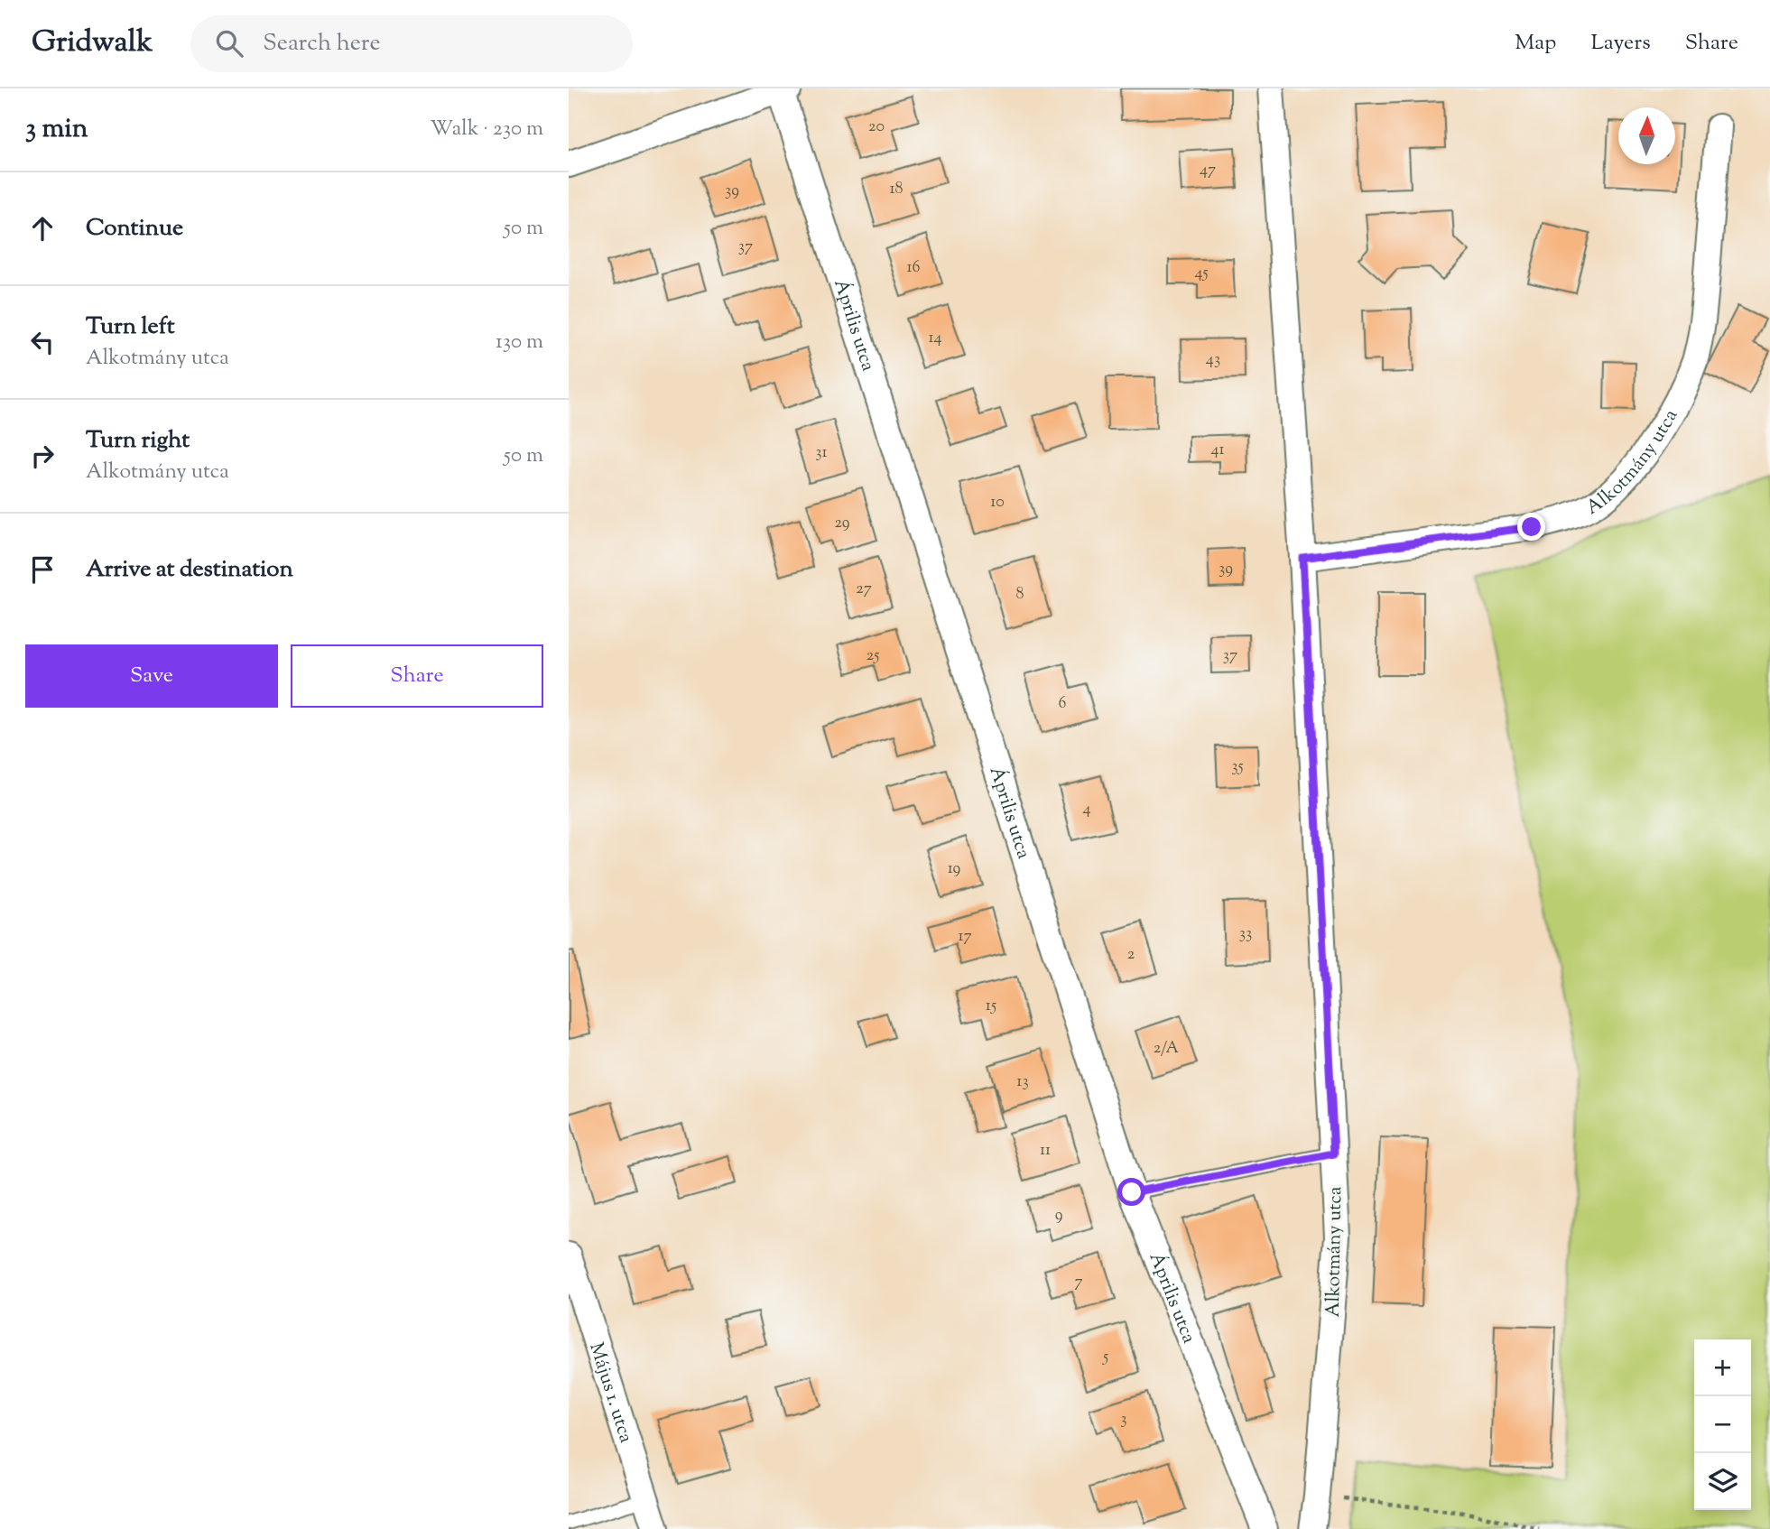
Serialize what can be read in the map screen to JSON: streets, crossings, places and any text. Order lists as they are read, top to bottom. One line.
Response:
{"streets":{"street":["Április utca","Alkotmány utca","Május 1. utca"]},"house_numbers":["20","47","18","39","37","16","45","14","43","41","31","10","29","39","27","8","25","37","6","35","4","19","33","17","2","15","2/A","13","11","9","7","5","3"],"north":"top","page":{"header":"Gridwalk","search":"Search here","nav":["Map","Layers","Share"],"heading":["3 min","Walk · 230 m"],"list":[["Continue","50 m"],["Turn left","Alkotmány utca","130 m"],["Turn right","Alkotmány utca","50 m"],"Arrive at destination"],"buttons":["Save","Share"],"map_buttons":["+","−"]}}
